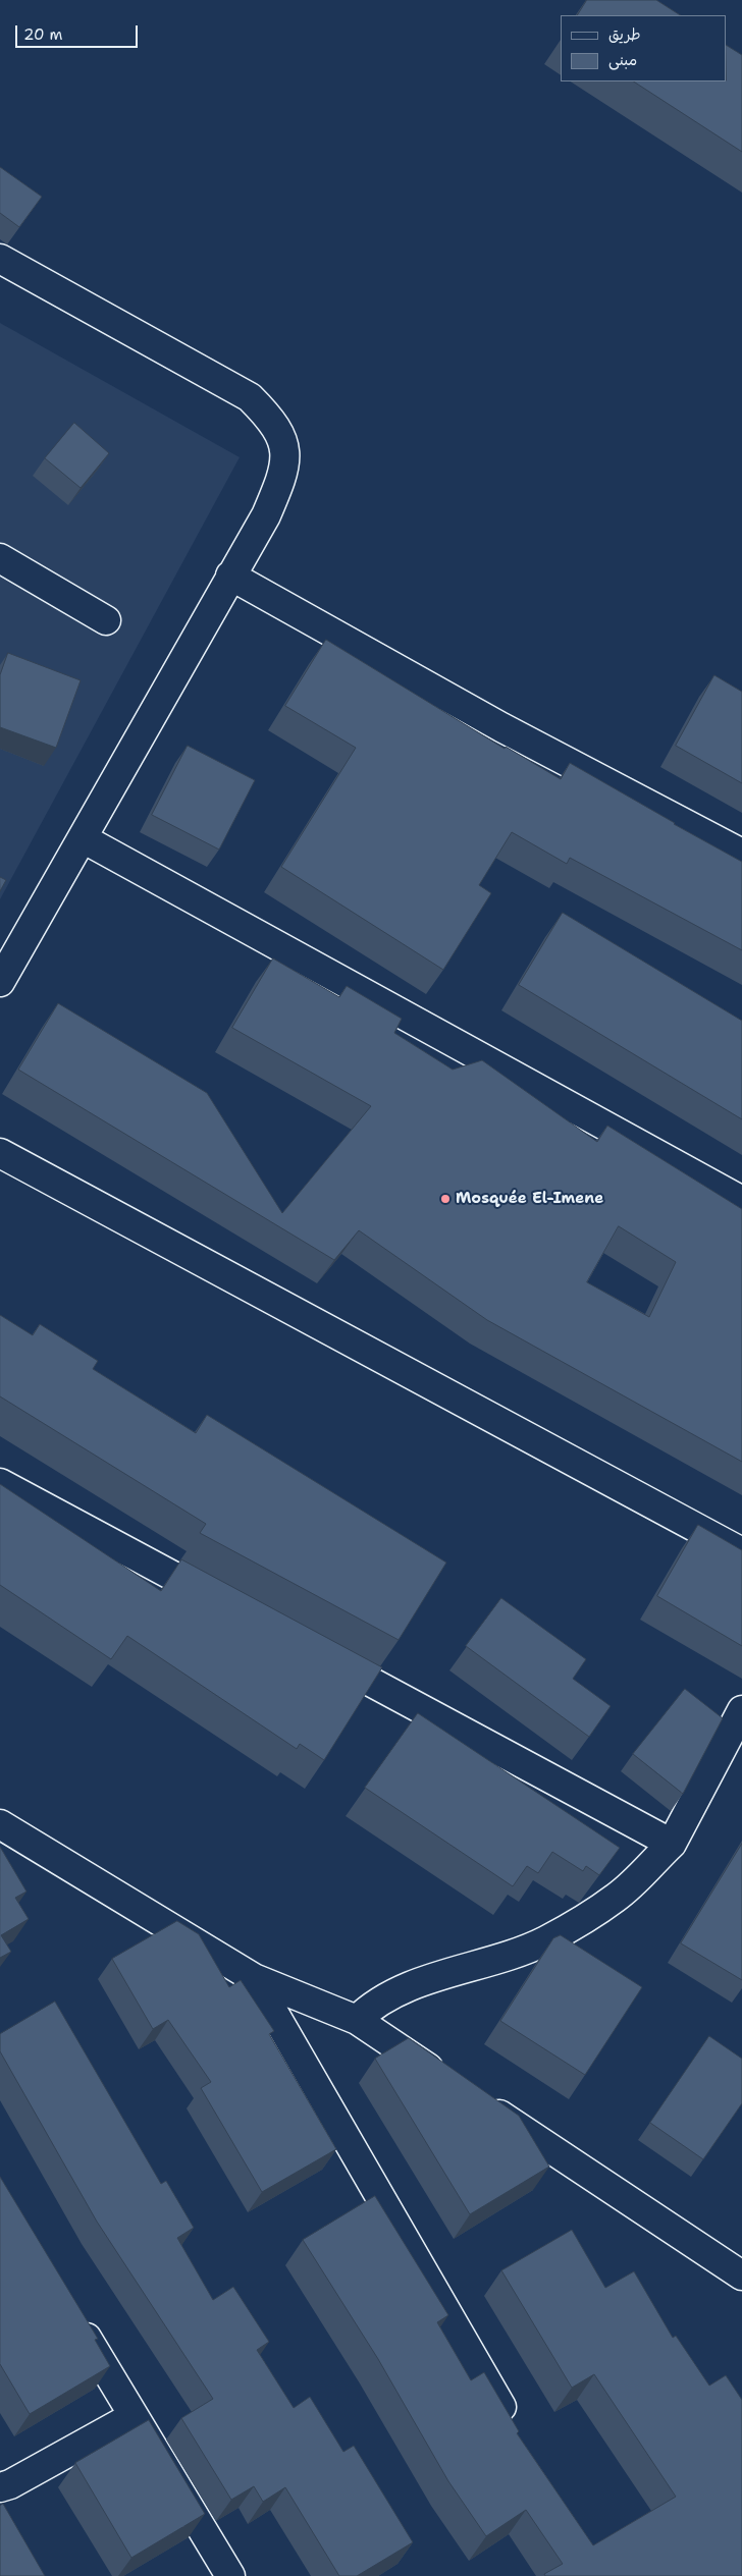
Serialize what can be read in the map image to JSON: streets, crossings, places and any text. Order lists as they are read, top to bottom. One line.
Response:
{"places":["Mosquée El-Imene"],"legend":["طريق","مبنى"],"scale_bar":"20 m"}
